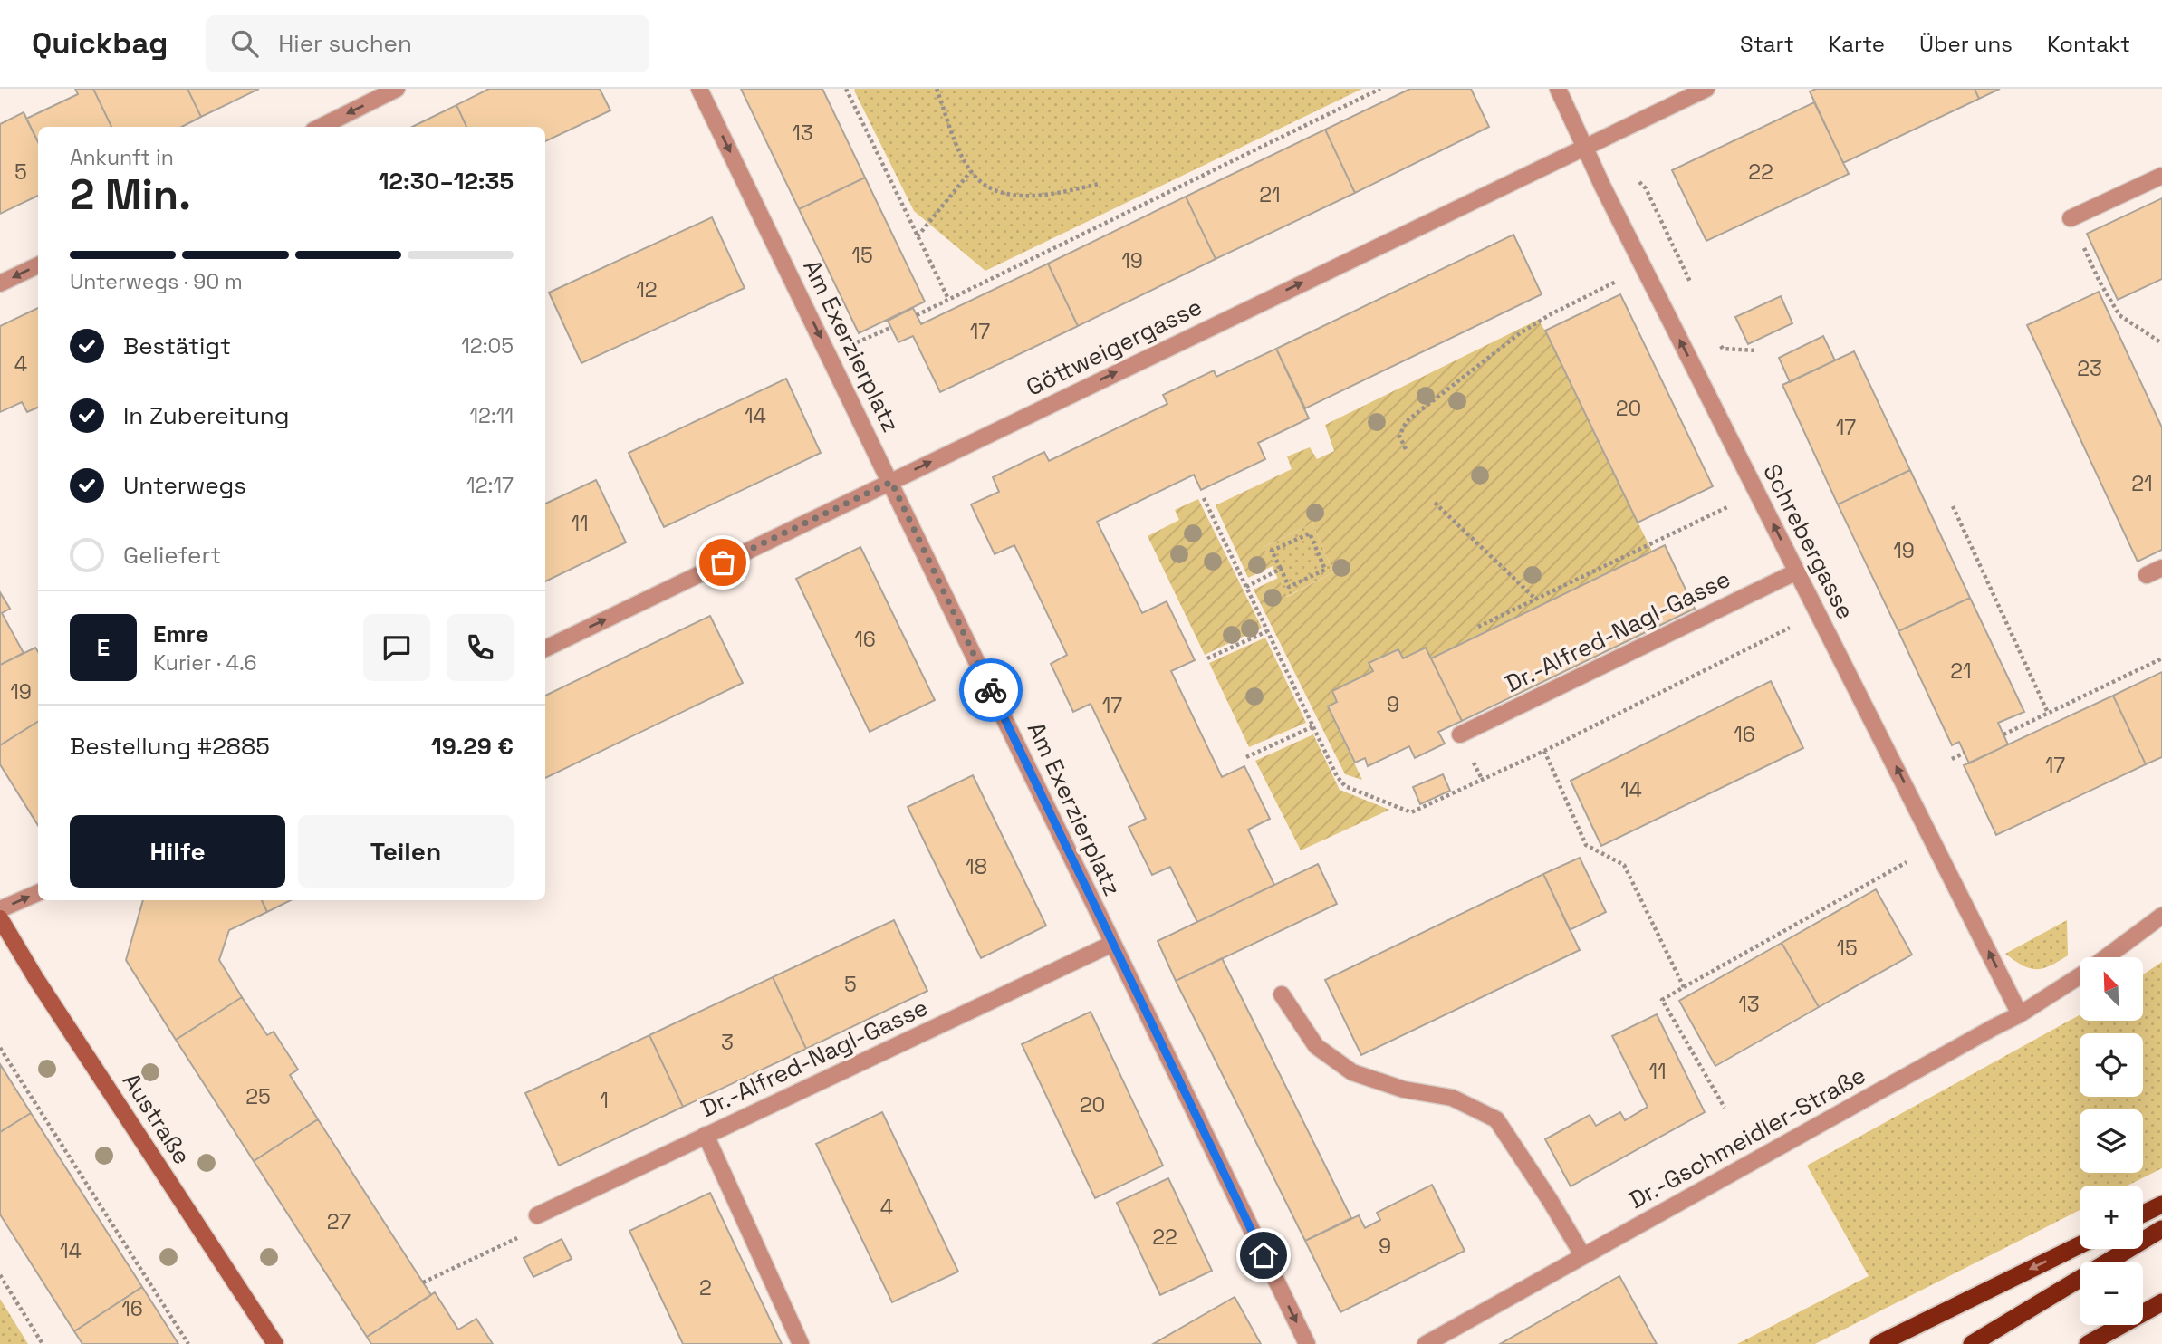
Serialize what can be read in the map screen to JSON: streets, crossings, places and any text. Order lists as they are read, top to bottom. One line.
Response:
{"streets":{"main road":["Austraße"],"street":["Am Exerzierplatz","Göttweigergasse","Schrebergasse","Dr.-Alfred-Nagl-Gasse","Dr.-Gschmeidler-Straße"]},"crossings":[["Am Exerzierplatz","Göttweigergasse"],["Am Exerzierplatz","Dr.-Alfred-Nagl-Gasse"],["Göttweigergasse","Schrebergasse"],["Schrebergasse","Dr.-Alfred-Nagl-Gasse"],["Schrebergasse","Dr.-Gschmeidler-Straße"]],"one_way":["Am Exerzierplatz","Göttweigergasse","Schrebergasse"],"house_numbers":["13","5","22","21","15","19","12","17","4","23","20","14","17","21","11","19","16","21","19","9","17","16","17","14","18","15","5","13","3","11","25","1","20","4","27","22","9","14","2","16"],"north":"top left","page":{"header":"Quickbag","search":"Hier suchen","nav":["Start","Karte","Über uns","Kontakt"],"heading":["2 Min.","Ankunft in","12:30–12:35"],"panel":["Emre","Kurier · 4.6","Bestellung #2885","19.29 €"],"bar":"Unterwegs · 90 m","list":[["Bestätigt","12:05"],["In Zubereitung","12:11"],["Unterwegs","12:17"],"Geliefert"],"round":"E","buttons":["Hilfe","Teilen"],"map_buttons":["+","−"]}}
